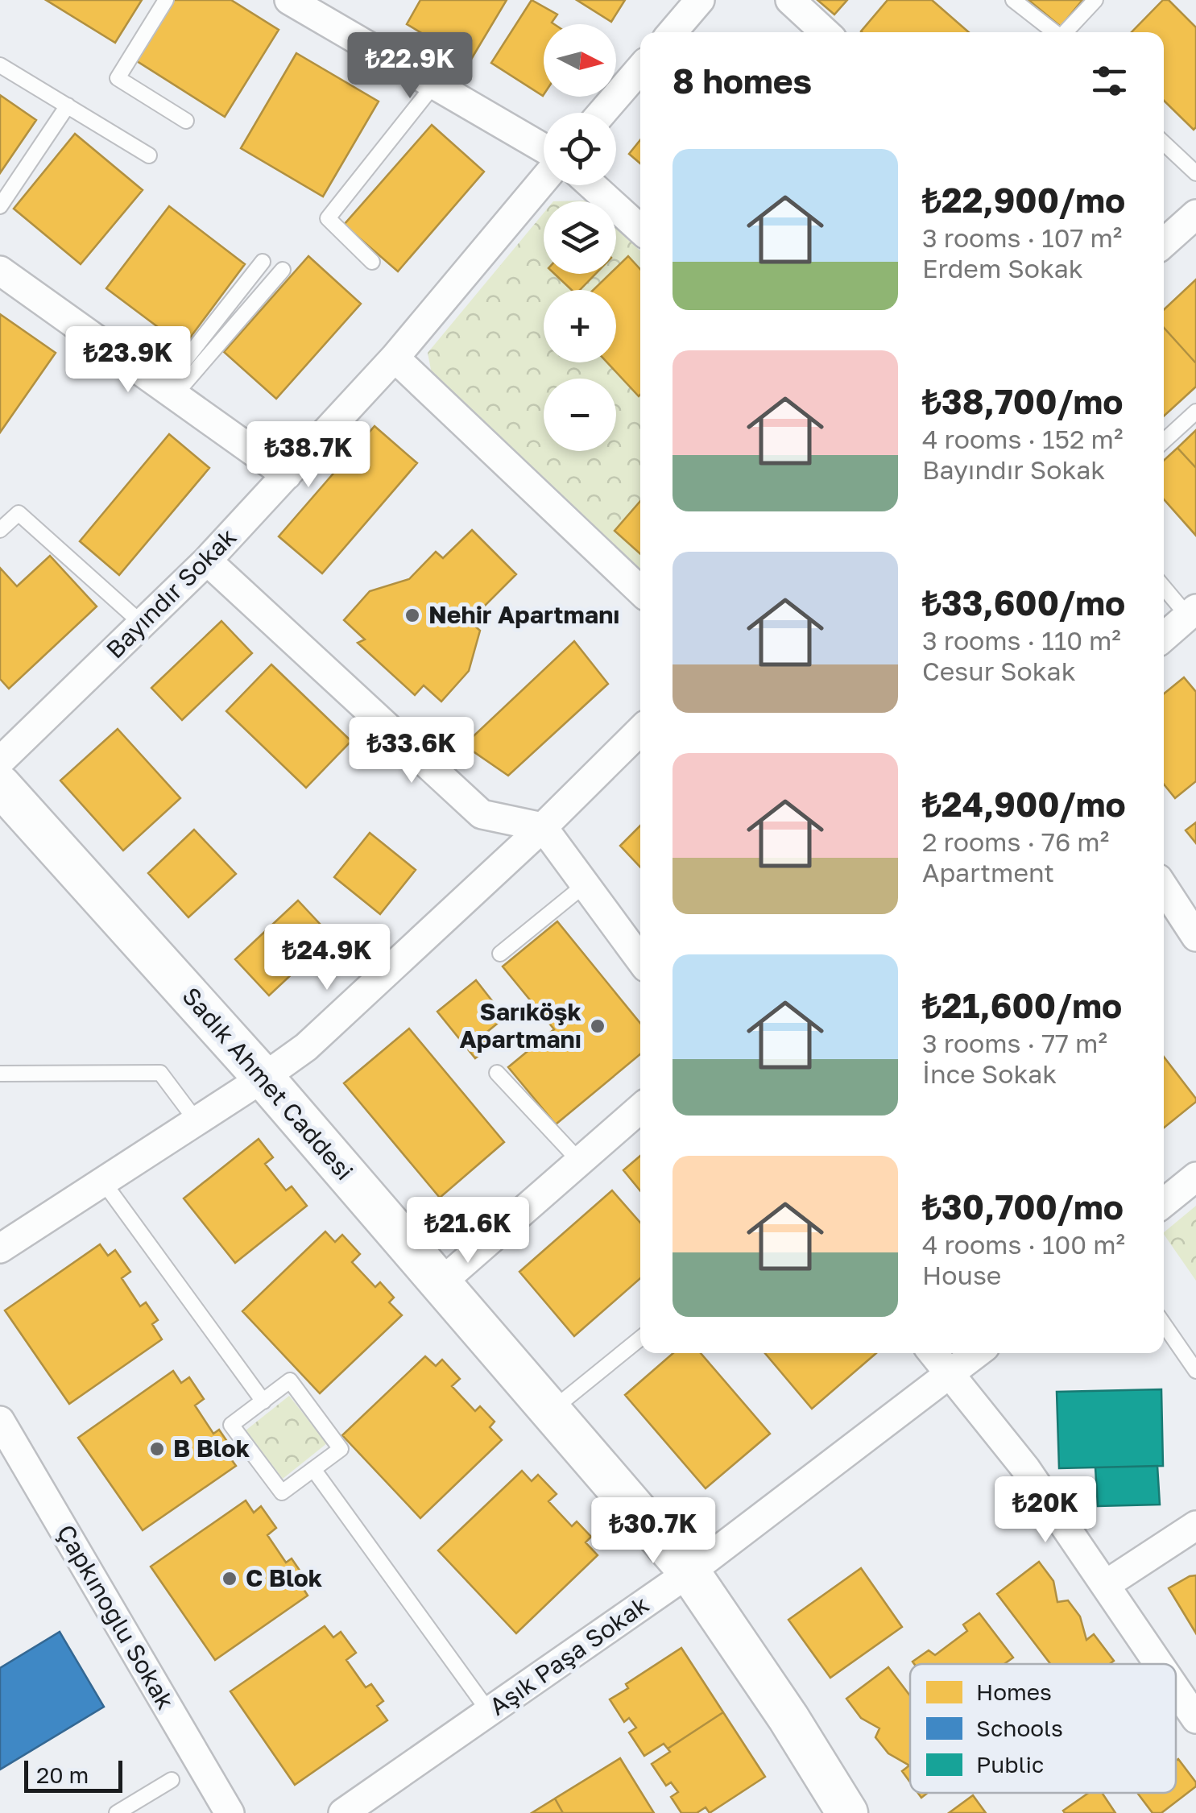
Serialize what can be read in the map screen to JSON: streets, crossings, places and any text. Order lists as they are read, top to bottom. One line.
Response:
{"streets":{"main road":["Sadık Ahmet Caddesi"],"street":["Bayındır Sokak","Çapkınoğlu Sokak","Aşık Paşa Sokak"]},"crossings":[["Sadık Ahmet Caddesi","Aşık Paşa Sokak"]],"places":["Nehir Apartmanı","Sarıköşk Apartmanı","B Blok","C Blok"],"legend":["Homes","Schools","Public"],"scale_bar":"20 m","north":"right","page":{"map_buttons":["+","−"],"price":["₺22.9K","₺23.9K","₺38.7K","₺33.6K","₺24.9K","₺21.6K","₺20K","₺30.7K"],"heading":"8 homes","list":[{"name":"₺22,900/mo","note":"3 rooms · 107 m² · Erdem Sokak"},{"name":"₺38,700/mo","note":"4 rooms · 152 m² · Bayındır Sokak"},{"name":"₺33,600/mo","note":"3 rooms · 110 m² · Cesur Sokak"},{"name":"₺24,900/mo","note":"2 rooms · 76 m² · Apartment"},{"name":"₺21,600/mo","note":"3 rooms · 77 m² · İnce Sokak"},{"name":"₺30,700/mo","note":"4 rooms · 100 m² · House"}],"scale":"20 m"}}
